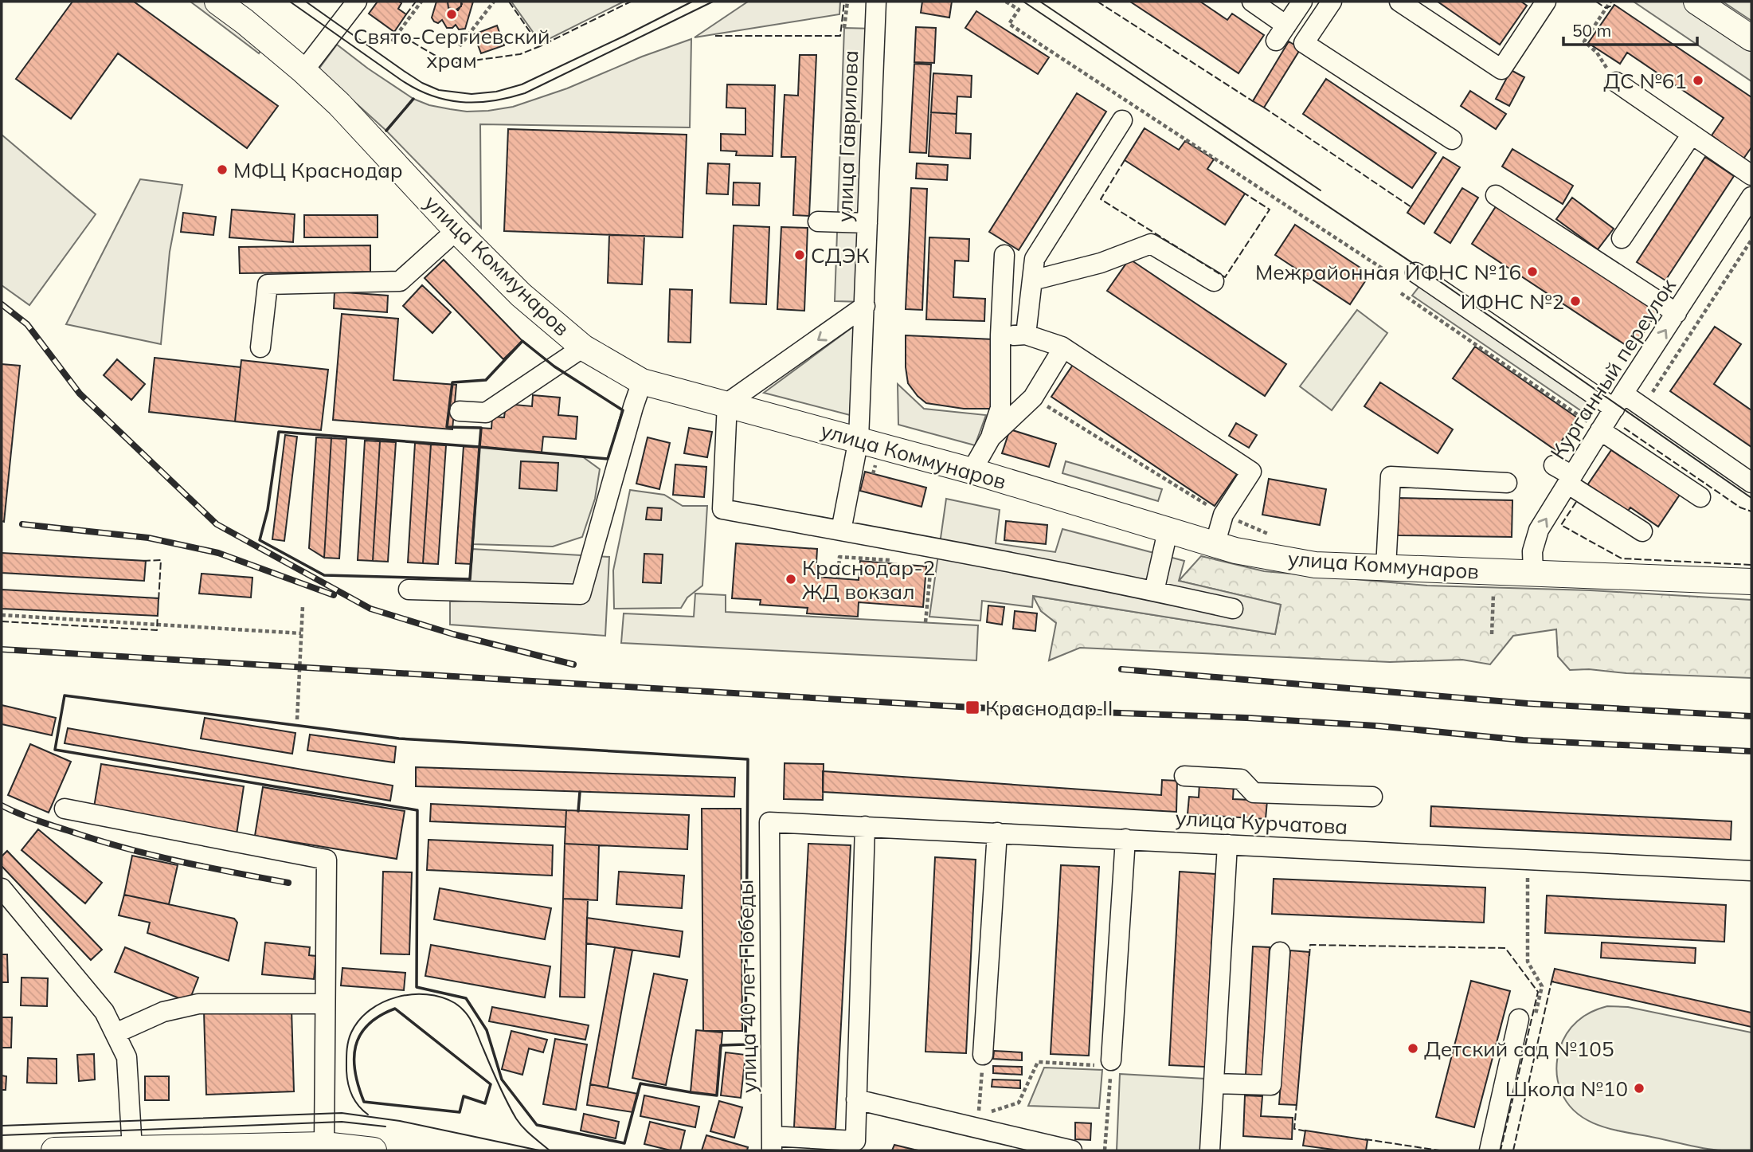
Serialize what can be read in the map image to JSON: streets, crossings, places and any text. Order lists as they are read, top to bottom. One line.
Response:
{"streets":{"main road":["улица Коммунаров"],"street":["улица Гаврилова","Курганный переулок","улица Курчатова","улица 40 лет Победы"]},"crossings":[["улица Гаврилова","улица Коммунаров"],["улица Коммунаров","Курганный переулок"],["улица Курчатова","улица 40 лет Победы"]],"one_way":["Курганный переулок"],"places":{"other":["Свято-Сергиевский храм","ДС №61","МФЦ Краснодар","СДЭК","Межрайонная ИФНС №16","ИФНС №2","Краснодар-2 ЖД вокзал","Детский сад №105","Школа №10"],"transit":["Краснодар II"]},"scale_bar":"50 m"}
